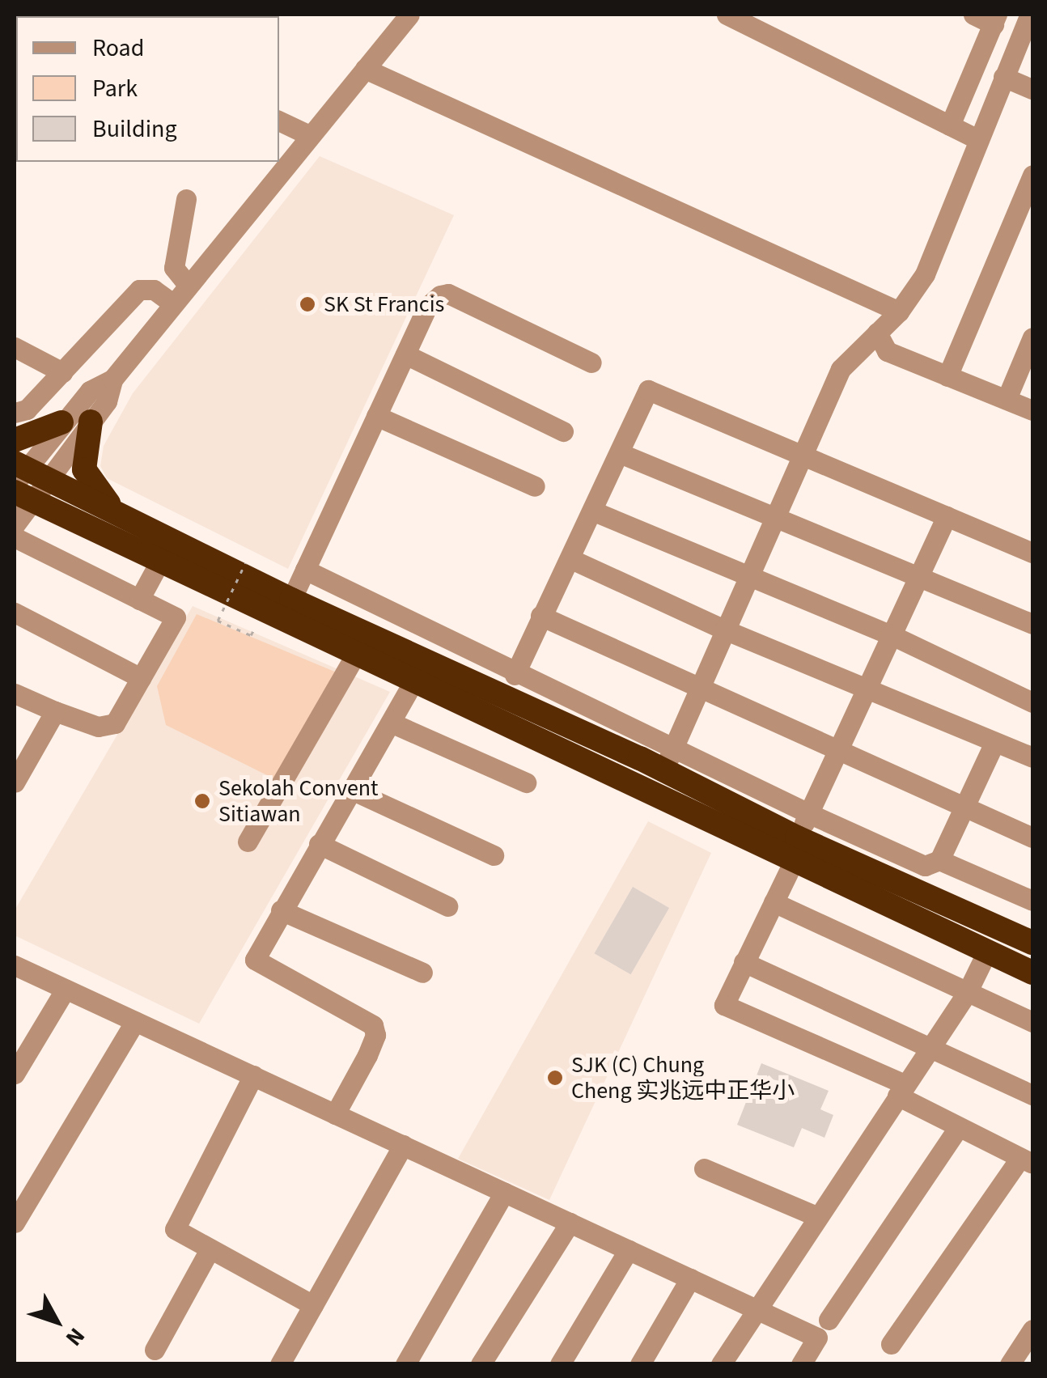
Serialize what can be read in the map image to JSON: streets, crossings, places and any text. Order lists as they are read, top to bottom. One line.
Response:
{"places":["SK St Francis","Sekolah Convent Sitiawan","SJK (C) Chung Cheng 实兆远中正华小"],"legend":["Road","Park","Building"],"north":"bottom right"}
